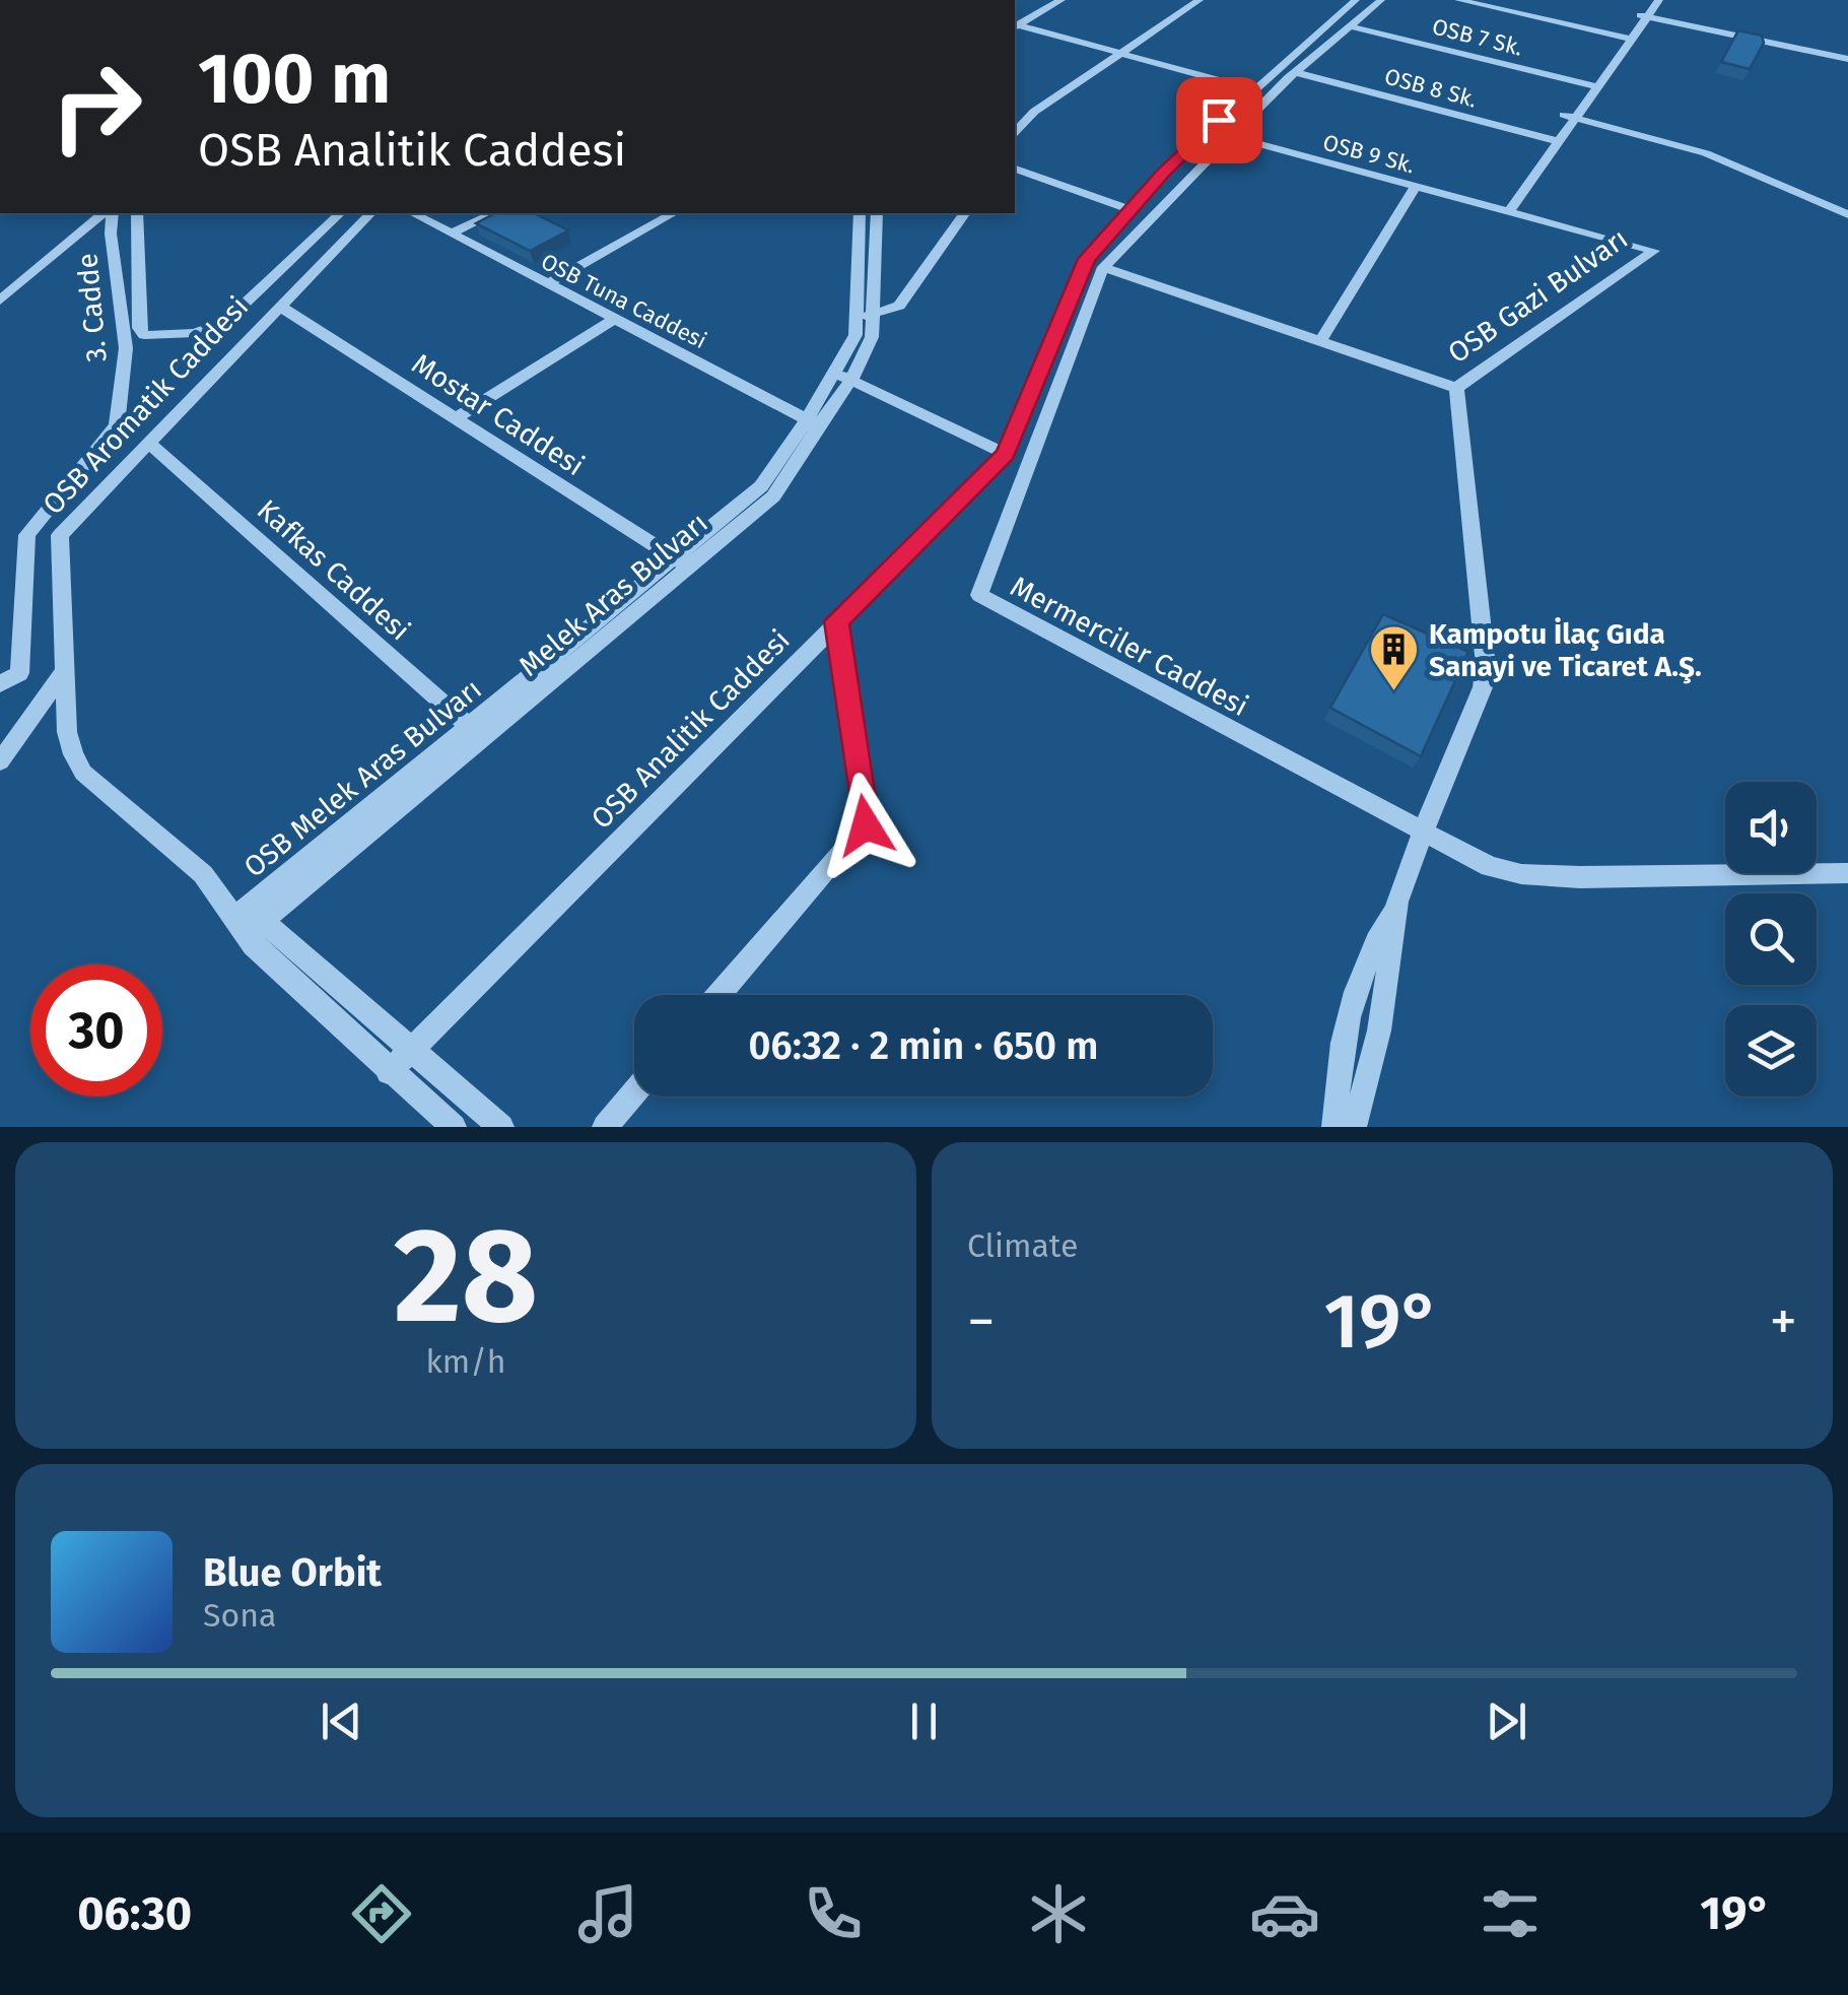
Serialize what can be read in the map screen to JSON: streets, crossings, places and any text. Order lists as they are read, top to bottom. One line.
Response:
{"streets":{"street":["OSB 7 Sk.","OSB 8 Sk.","OSB 9 Sk.","OSB Gazi Bulvarı","OSB Tuna Caddesi","3. Cadde","OSB Aromatik Caddesi","Mostar Caddesi","Kafkas Caddesi","Melek Aras Bulvarı","Mermerciler Caddesi","OSB Analitik Caddesi"]},"crossings":[["OSB 7 Sk.","Mermerciler Caddesi"],["OSB 8 Sk.","Mermerciler Caddesi"],["OSB 9 Sk.","OSB Gazi Bulvarı"],["OSB 9 Sk.","Mermerciler Caddesi"],["OSB Gazi Bulvarı","Mermerciler Caddesi"],["OSB Tuna Caddesi","Melek Aras Bulvarı"],["OSB Aromatik Caddesi","Mostar Caddesi"],["OSB Aromatik Caddesi","Kafkas Caddesi"],["OSB Aromatik Caddesi","Melek Aras Bulvarı"],["OSB Aromatik Caddesi","OSB Analitik Caddesi"],["Mostar Caddesi","Melek Aras Bulvarı"],["Kafkas Caddesi","Melek Aras Bulvarı"]],"places":{"building":["Kampotu İlaç Gıda Sanayi ve Ticaret A.Ş."]},"page":{"turn":["100 m","OSB Analitik Caddesi"],"limit":"30","trip":"06:32 · 2 min · 650 m","tile":[["28","km/h"],"Climate"],"heat":["−","19°","+"],"song":["Blue Orbit","Sona"],"tabs":["06:30","19°"]}}
